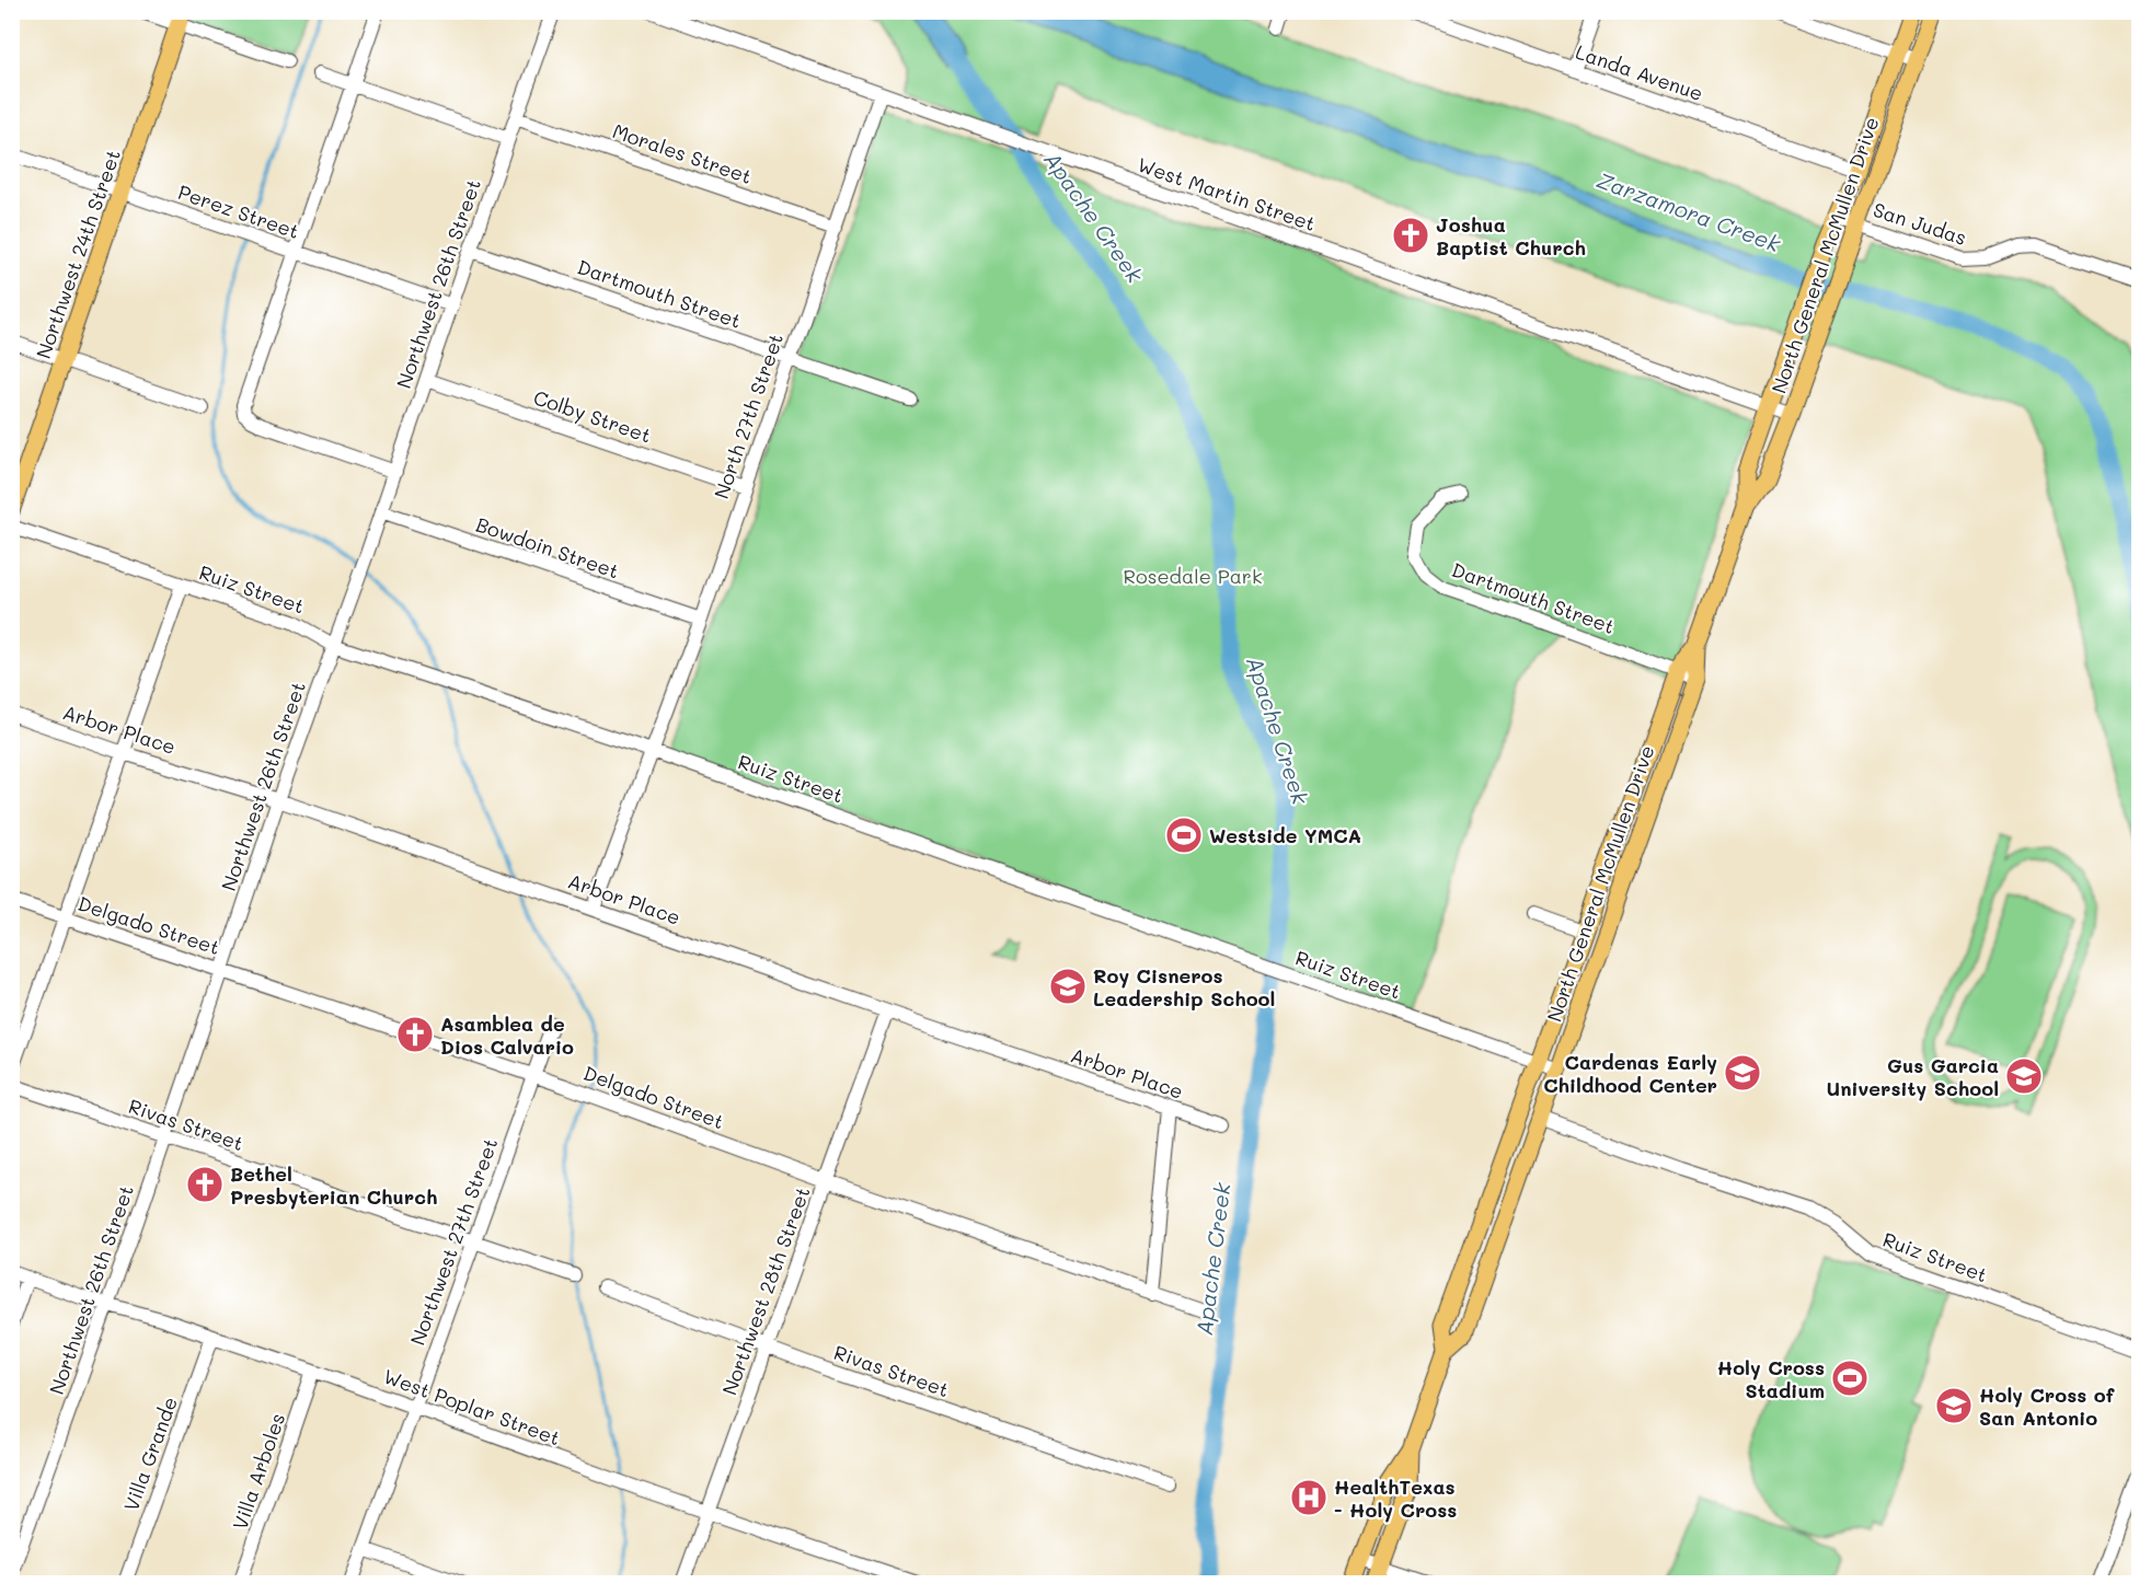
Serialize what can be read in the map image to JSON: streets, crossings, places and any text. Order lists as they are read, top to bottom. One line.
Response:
{"streets":{"main road":["Northwest 24th Street","North General McMullen Drive"],"street":["Landa Avenue","Morales Street","West Martin Street","Perez Street","San Judas","Northwest 26th Street","Dartmouth Street","Colby Street","North 27th Street","Bowdoin Street","Ruiz Street","Arbor Place","Delgado Street","Rivas Street","Northwest 27th Street","Northwest 28th Street","West Poplar Street","Villa Grande","Villa Arboles"]},"crossings":[["Landa Avenue","North General McMullen Drive"],["Morales Street","Northwest 26th Street"],["Morales Street","North 27th Street"],["West Martin Street","North General McMullen Drive"],["West Martin Street","North 27th Street"],["Perez Street","Northwest 24th Street"],["Perez Street","Northwest 26th Street"],["San Judas","North General McMullen Drive"],["North General McMullen Drive","Dartmouth Street"],["North General McMullen Drive","Ruiz Street"],["Northwest 26th Street","Dartmouth Street"],["Northwest 26th Street","Colby Street"],["Northwest 26th Street","Bowdoin Street"],["Northwest 26th Street","Ruiz Street"],["Northwest 26th Street","Arbor Place"],["Northwest 26th Street","Delgado Street"],["Northwest 26th Street","Rivas Street"],["Northwest 26th Street","West Poplar Street"],["Dartmouth Street","North 27th Street"],["Colby Street","North 27th Street"],["North 27th Street","Bowdoin Street"],["North 27th Street","Ruiz Street"],["Arbor Place","Northwest 28th Street"],["Delgado Street","Northwest 27th Street"],["Delgado Street","Northwest 28th Street"],["Rivas Street","Northwest 27th Street"],["Rivas Street","Northwest 28th Street"],["Northwest 27th Street","West Poplar Street"],["Northwest 28th Street","West Poplar Street"],["West Poplar Street","Villa Grande"],["West Poplar Street","Villa Arboles"]],"water":["Zarzamora Creek","Apache Creek"],"parks":["Rosedale Park"],"places":{"church":["Joshua Baptist Church","Asamblea de Dios Calvario","Bethel Presbyterian Church"],"sports":["Westside YMCA","Holy Cross Stadium"],"school or university":["Roy Cisneros Leadership School","Cardenas Early Childhood Center","Gus Garcia University School","Holy Cross of San Antonio"],"hospital":["HealthTexas - Holy Cross"]}}
